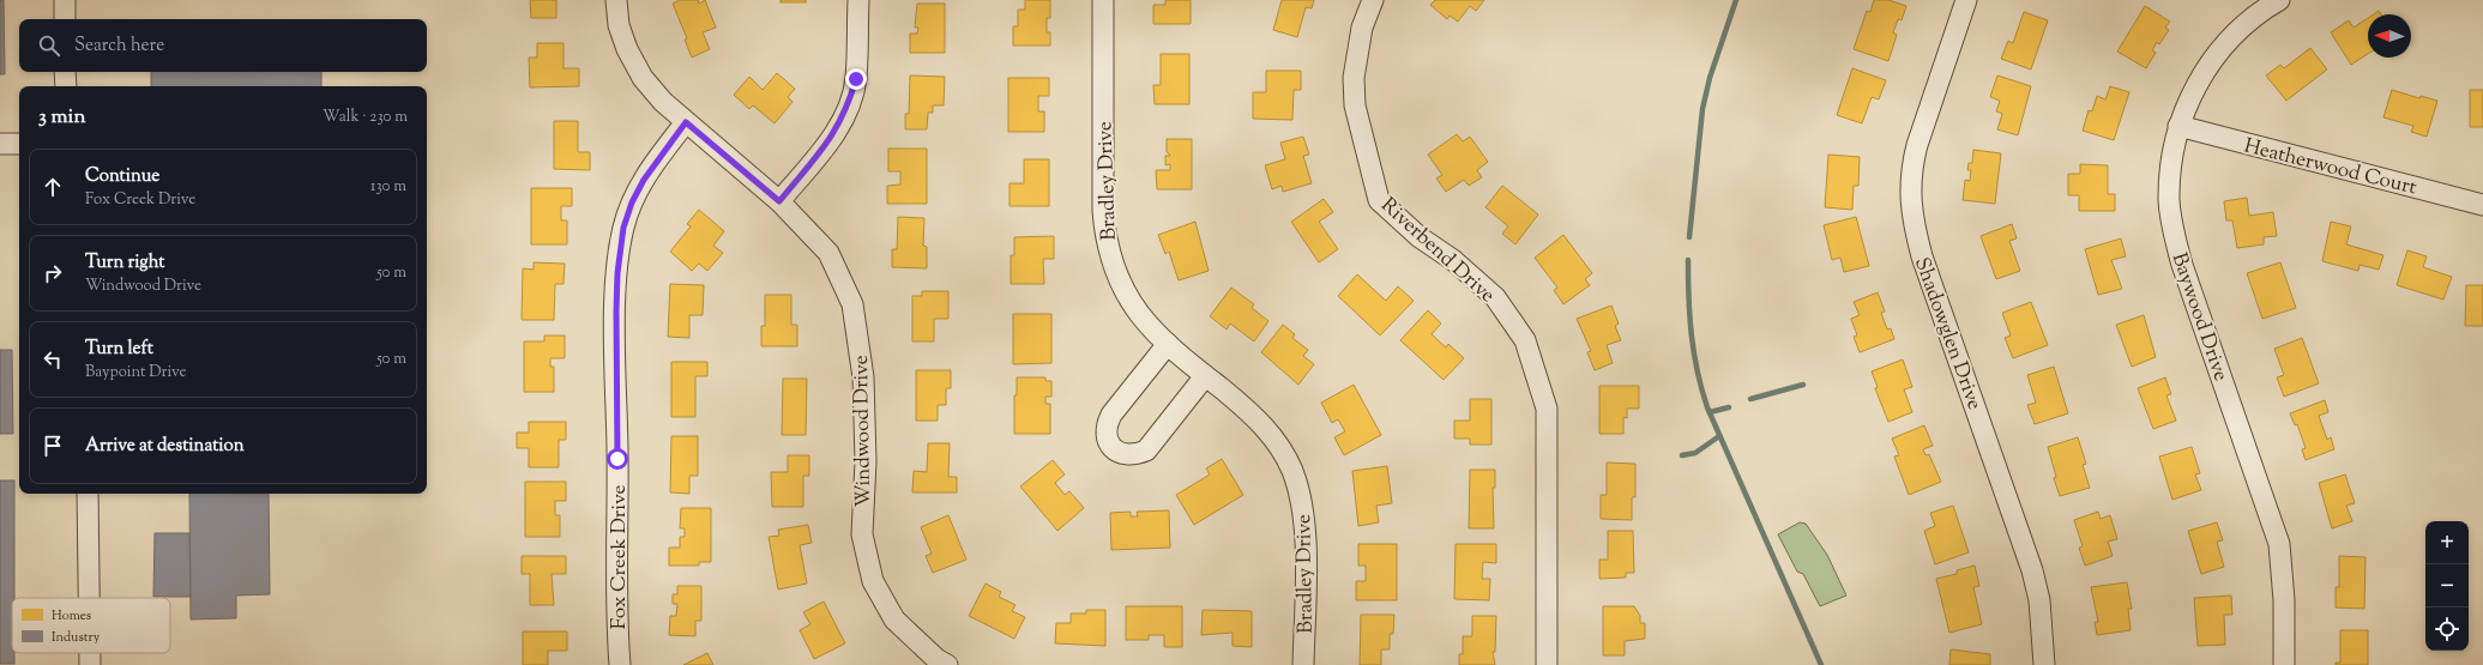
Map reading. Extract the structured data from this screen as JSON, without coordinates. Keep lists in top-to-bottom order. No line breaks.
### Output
{"streets":{"street":["Heatherwood Court","Bradley Drive","Riverbend Drive","Baywood Drive","Shadowglen Drive","Windwood Drive","Fox Creek Drive"]},"crossings":[["Heatherwood Court","Baywood Drive"],["Windwood Drive","Fox Creek Drive"]],"legend":["Homes","Industry"],"north":"left","page":{"search":"Search here","heading":["3 min","Walk · 230 m"],"list":[["Continue","Fox Creek Drive","130 m"],["Turn right","Windwood Drive","50 m"],["Turn left","Baypoint Drive","50 m"],"Arrive at destination"],"map_buttons":["+","−"]}}
